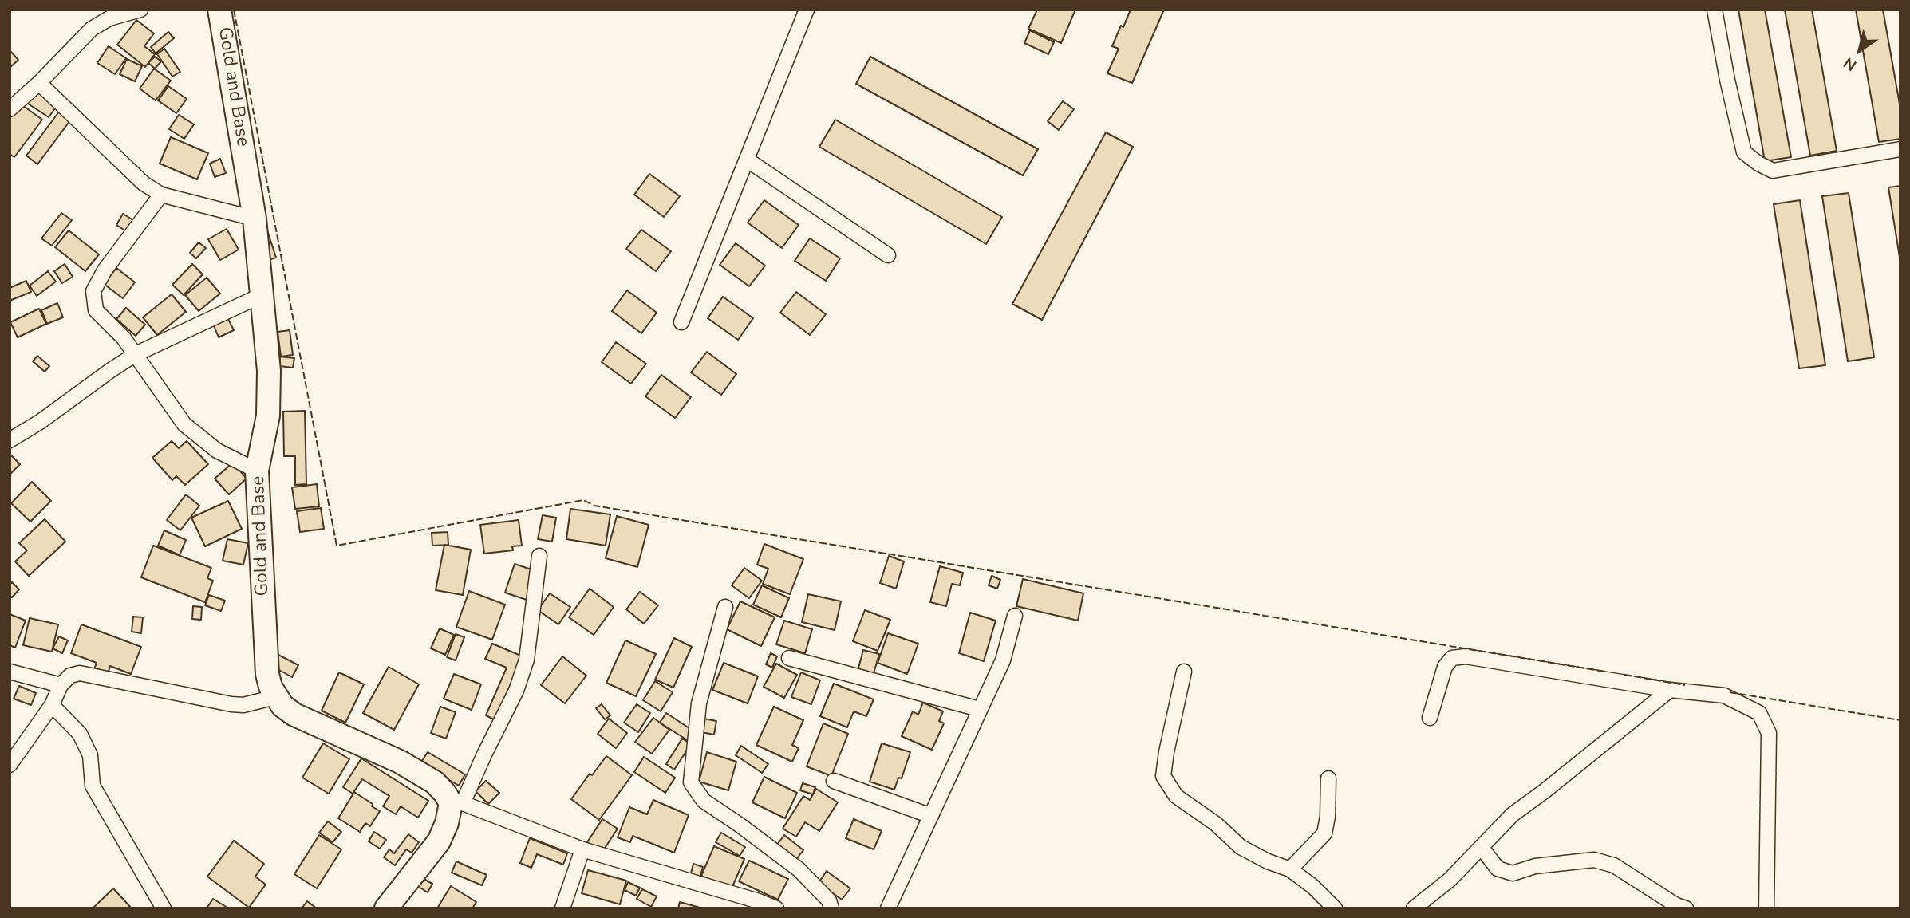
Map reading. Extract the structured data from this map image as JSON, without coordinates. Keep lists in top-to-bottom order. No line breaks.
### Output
{"streets":{"main road":["Gold and Base"]},"north":"bottom left"}
